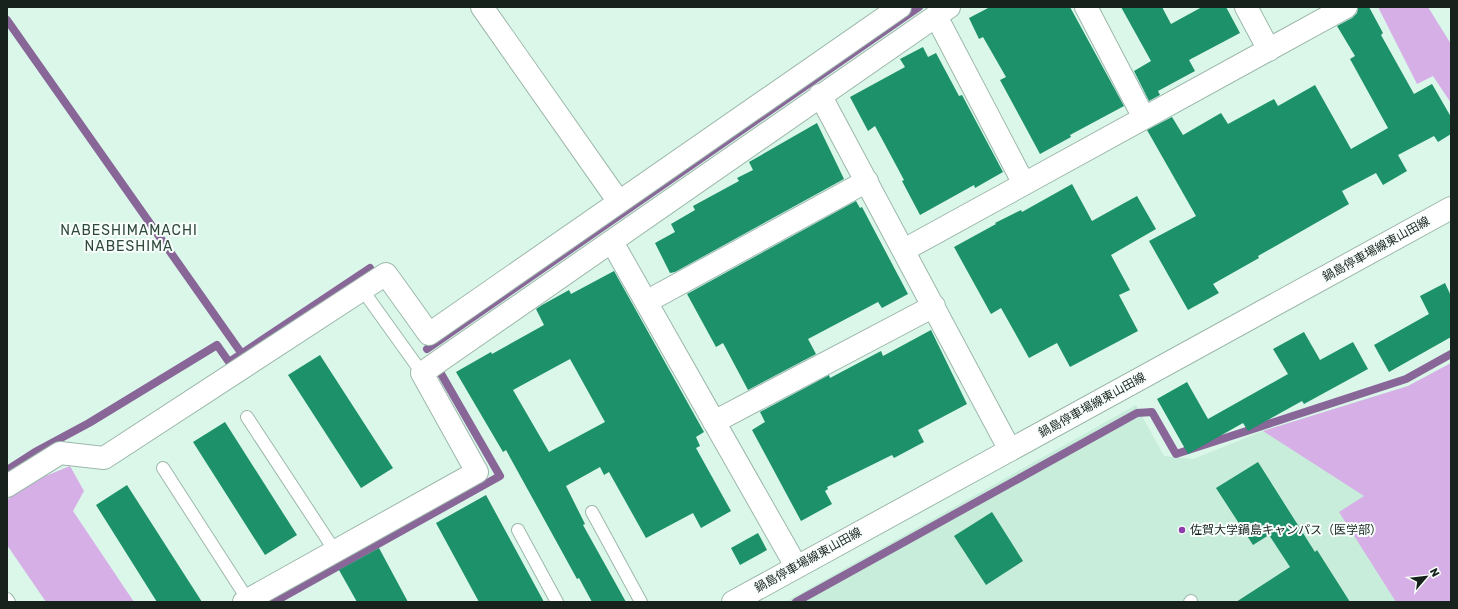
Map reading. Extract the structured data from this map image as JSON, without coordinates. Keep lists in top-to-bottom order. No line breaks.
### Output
{"streets":{"street":["鍋島停車場線東山田線"]},"districts":["NABESHIMAMACHI NABESHIMA"],"places":["佐賀大学鍋島キャンパス（医学部）"],"north":"top right"}
